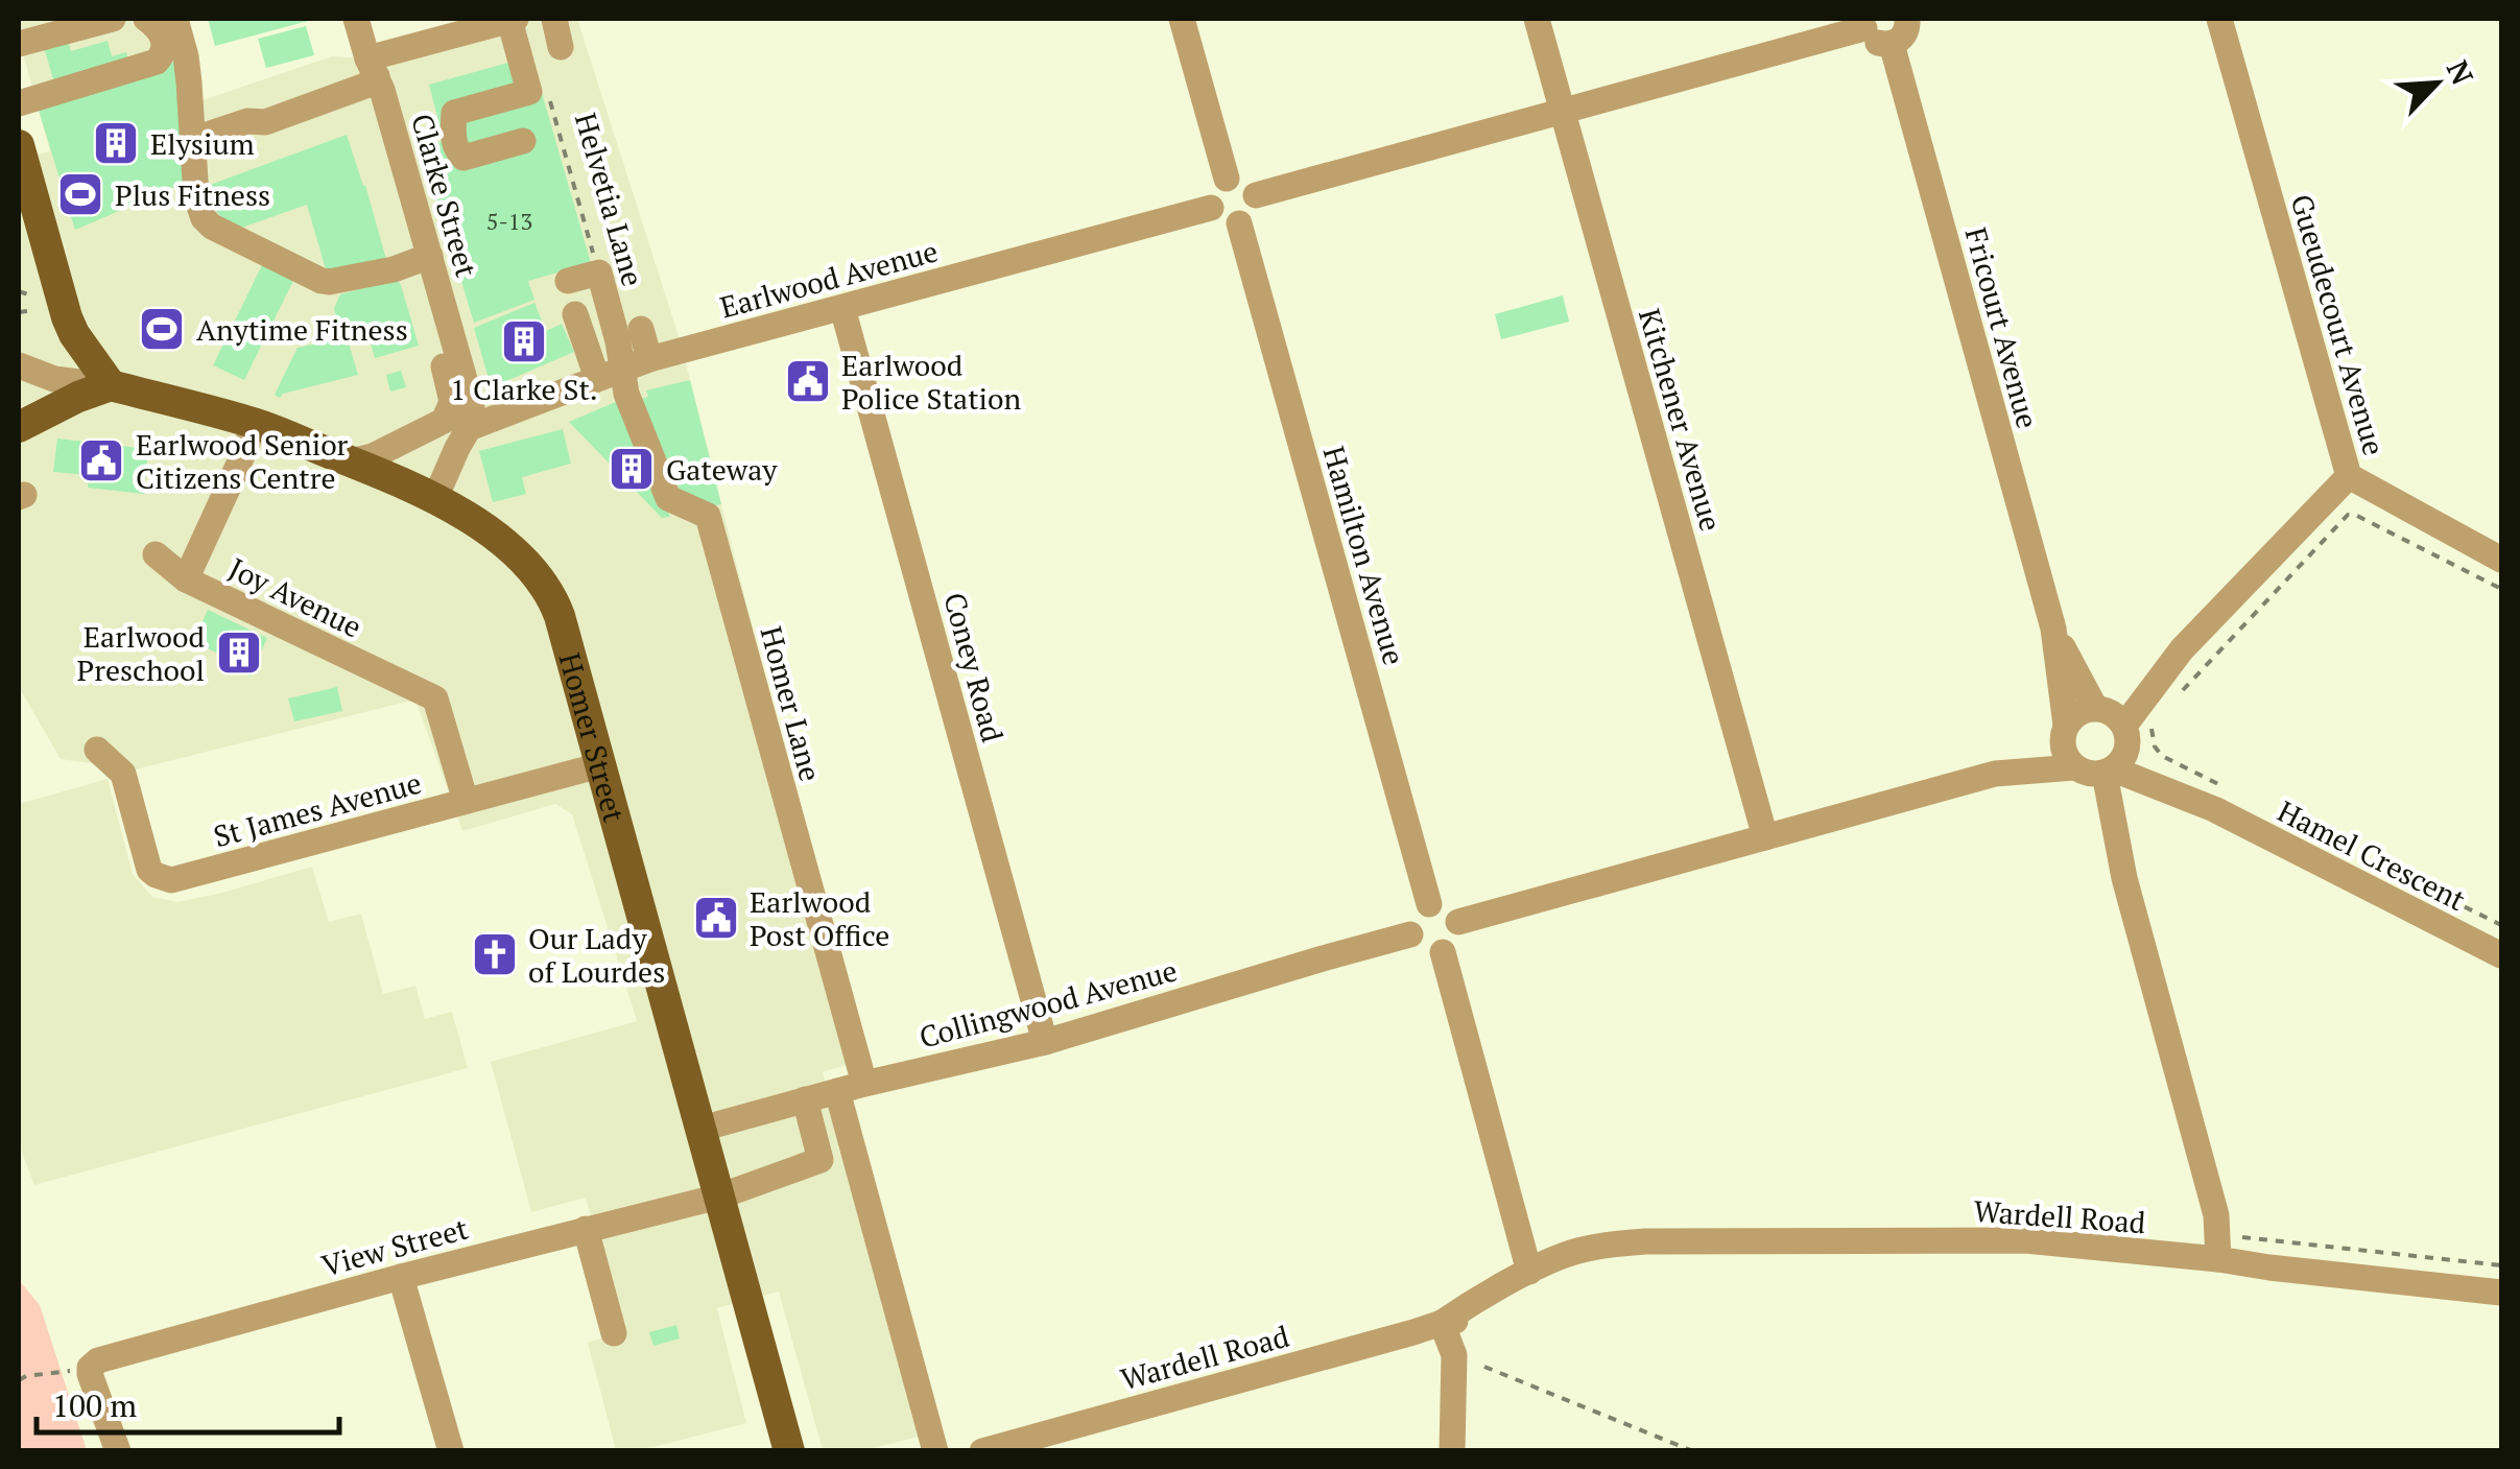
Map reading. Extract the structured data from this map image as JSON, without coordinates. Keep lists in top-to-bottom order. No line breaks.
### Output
{"streets":{"main road":["Homer Street"],"street":["Clarke Street","Helvetia Lane","Earlwood Avenue","Gueudecourt Avenue","Fricourt Avenue","Kitchener Avenue","Hamilton Avenue","Joy Avenue","Coney Road","Homer Lane","St James Avenue","Hamel Crescent","Collingwood Avenue","Wardell Road","View Street"]},"crossings":[["Clarke Street","Earlwood Avenue"],["Clarke Street","Homer Street"],["Helvetia Lane","Earlwood Avenue"],["Helvetia Lane","Homer Lane"],["Earlwood Avenue","Hamilton Avenue"],["Earlwood Avenue","Coney Road"],["Earlwood Avenue","Homer Lane"],["Fricourt Avenue","Hamel Crescent"],["Fricourt Avenue","Wardell Road"],["Hamilton Avenue","Collingwood Avenue"],["Joy Avenue","Homer Street"],["Joy Avenue","St James Avenue"],["Coney Road","Collingwood Avenue"],["Homer Lane","Collingwood Avenue"],["Homer Street","St James Avenue"],["Homer Street","Collingwood Avenue"],["Homer Street","View Street"],["Collingwood Avenue","View Street"]],"places":{"building":["Elysium","1 Clarke St.","Gateway","Earlwood Preschool"],"sports":["Plus Fitness","Anytime Fitness"],"public building":["Earlwood Police Station","Earlwood Senior Citizens Centre","Earlwood Post Office"],"church":["Our Lady of Lourdes"]},"house_numbers":["5-13"],"scale_bar":"100 m","north":"top right"}
